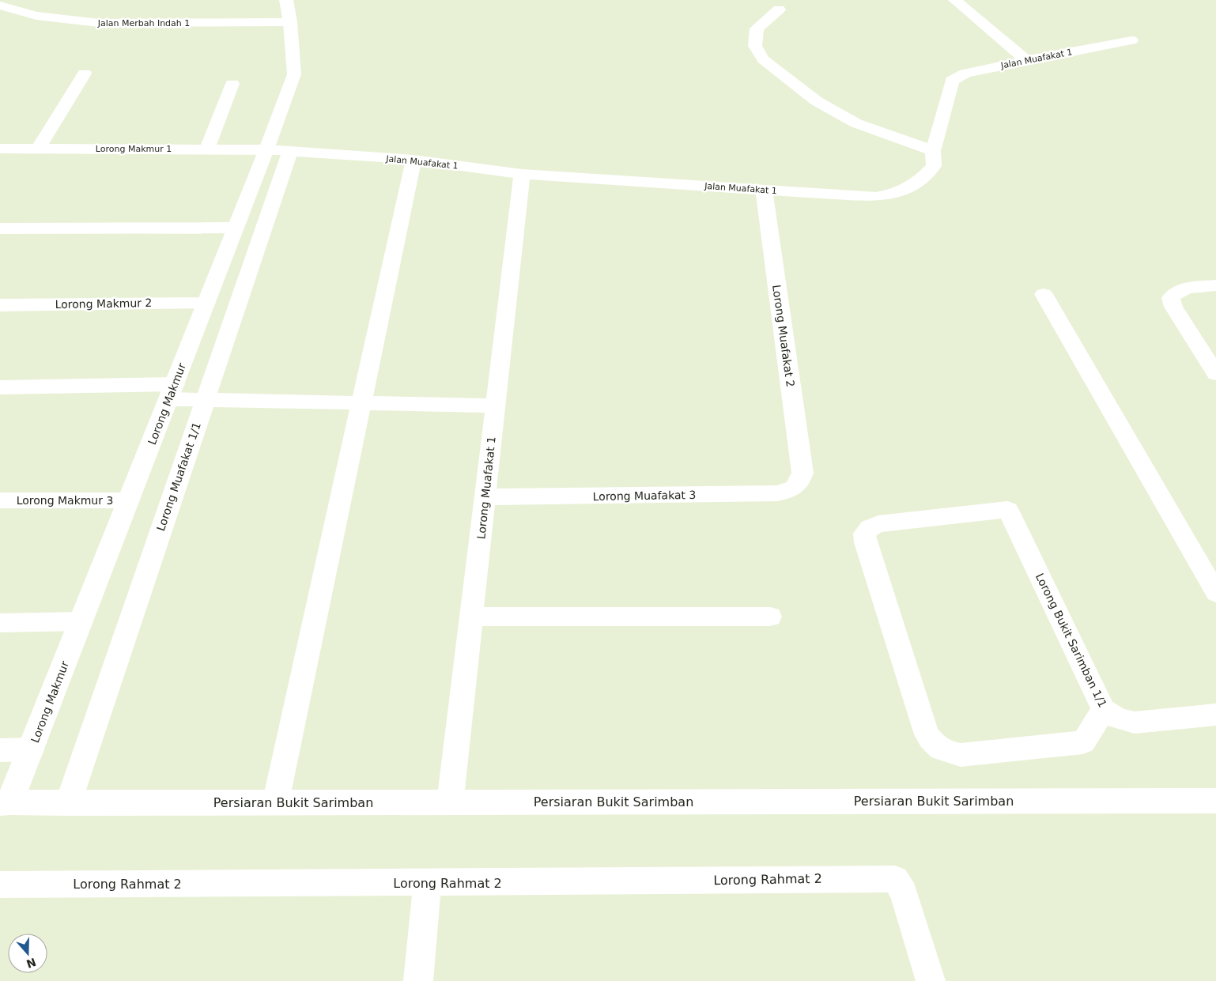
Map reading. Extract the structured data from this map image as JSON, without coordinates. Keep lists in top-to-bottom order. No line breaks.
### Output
{"streets":{"street":["Jalan Merbah Indah 1","Jalan Muafakat 1","Lorong Makmur 1","Lorong Makmur 2","Lorong Muafakat 2","Lorong Makmur","Lorong Muafakat 1/1","Lorong Muafakat 1","Lorong Muafakat 3","Lorong Makmur 3","Lorong Bukit Sarimban 1/1","Persiaran Bukit Sarimban","Lorong Rahmat 2"]},"crossings":[["Jalan Merbah Indah 1","Lorong Makmur"],["Jalan Muafakat 1","Lorong Makmur 1"],["Jalan Muafakat 1","Lorong Muafakat 2"],["Jalan Muafakat 1","Lorong Makmur"],["Jalan Muafakat 1","Lorong Muafakat 1/1"],["Jalan Muafakat 1","Lorong Muafakat 1"],["Lorong Makmur 1","Lorong Makmur"],["Lorong Makmur 2","Lorong Makmur"],["Lorong Muafakat 2","Lorong Muafakat 3"],["Lorong Makmur","Lorong Makmur 3"],["Lorong Makmur","Persiaran Bukit Sarimban"],["Lorong Muafakat 1/1","Persiaran Bukit Sarimban"],["Lorong Muafakat 1","Lorong Muafakat 3"],["Lorong Muafakat 1","Persiaran Bukit Sarimban"]],"north":"bottom"}
